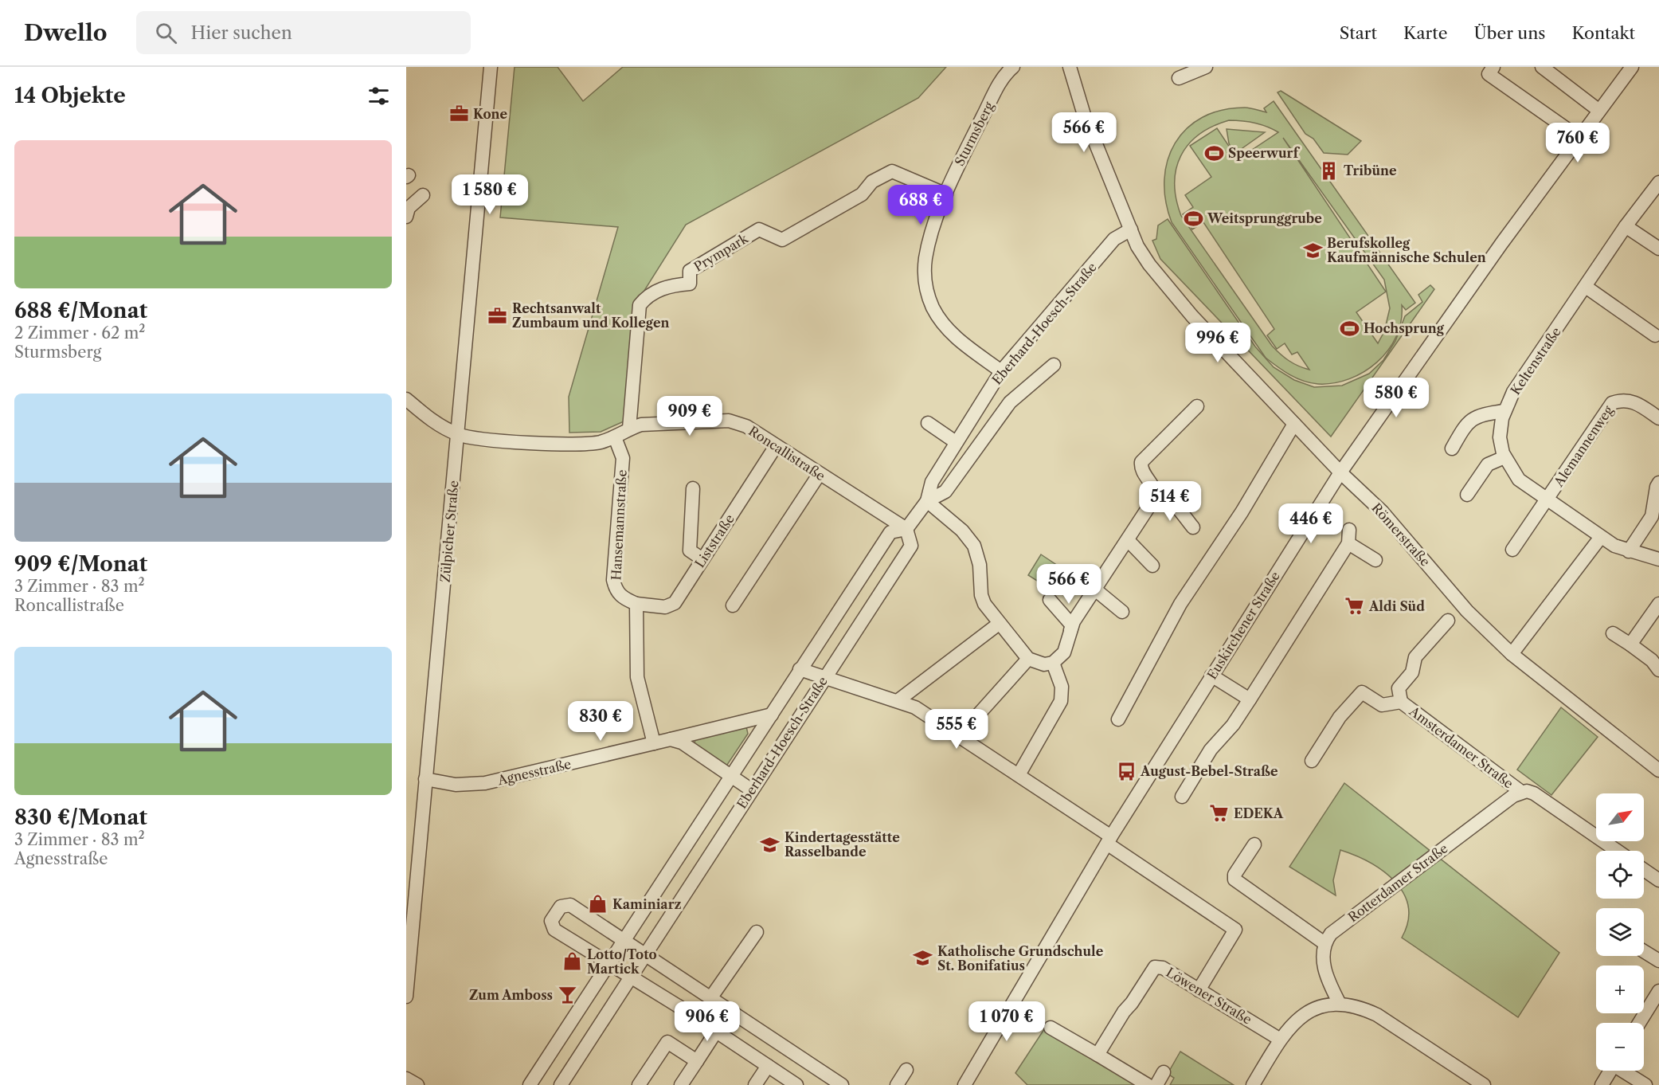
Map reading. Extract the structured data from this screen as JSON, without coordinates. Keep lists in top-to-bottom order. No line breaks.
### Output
{"streets":{"street":["Sturmsberg","Prympark","Eberhard-Hoesch-Straße","Keltenstraße","Alemannenweg","Roncallistraße","Hansemannstraße","Zülpicher Straße","Römerstraße","Liststraße","Euskirchener Straße","Amsterdamer Straße","Agnesstraße","Rotterdamer Straße","Löwener Straße"]},"crossings":[["Sturmsberg","Prympark"],["Sturmsberg","Eberhard-Hoesch-Straße"],["Prympark","Roncallistraße"],["Eberhard-Hoesch-Straße","Roncallistraße"],["Eberhard-Hoesch-Straße","Römerstraße"],["Eberhard-Hoesch-Straße","Agnesstraße"],["Keltenstraße","Alemannenweg"],["Roncallistraße","Hansemannstraße"],["Roncallistraße","Zülpicher Straße"],["Roncallistraße","Liststraße"],["Hansemannstraße","Liststraße"],["Zülpicher Straße","Agnesstraße"],["Römerstraße","Euskirchener Straße"],["Amsterdamer Straße","Rotterdamer Straße"]],"places":{"office":["Kone","Rechtsanwalt Zumbaum und Kollegen"],"sports":["Speerwurf","Weitsprunggrube","Hochsprung"],"building":["Tribüne"],"school or university":["Berufskolleg Kaufmännische Schulen","Kindertagesstätte Rasselbande","Katholische Grundschule St. Bonifatius"],"supermarket":["Aldi Süd","EDEKA"],"bus stop":["August-Bebel-Straße"],"shop":["Kaminiarz","Lotto/Toto Martick"],"bar":["Zum Amboss"]},"north":"top right","page":{"header":"Dwello","search":"Hier suchen","nav":["Start","Karte","Über uns","Kontakt"],"heading":"14 Objekte","price":["566 €","760 €","1 580 €","688 €","996 €","580 €","909 €","514 €","446 €","566 €","830 €","555 €","906 €","1 070 €"],"list":[{"name":"688 €/Monat","note":"2 Zimmer · 62 m² · Sturmsberg"},{"name":"909 €/Monat","note":"3 Zimmer · 83 m² · Roncallistraße"},{"name":"830 €/Monat","note":"3 Zimmer · 83 m² · Agnesstraße"}],"map_buttons":["+","−"]}}
